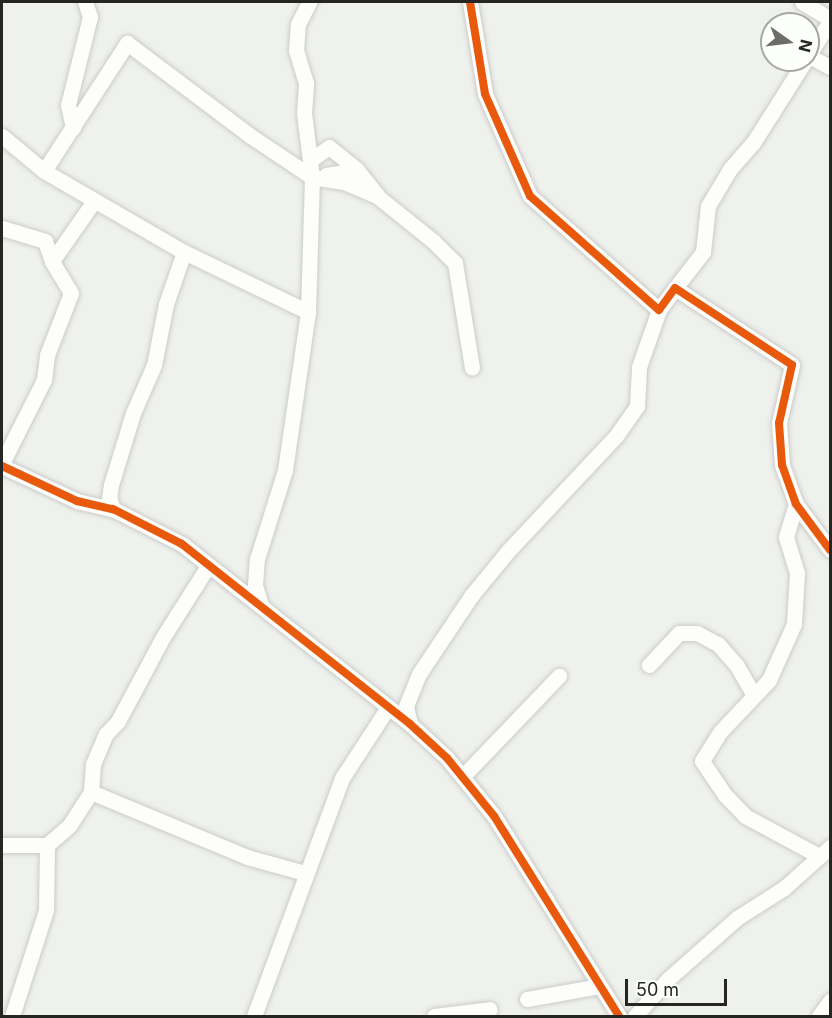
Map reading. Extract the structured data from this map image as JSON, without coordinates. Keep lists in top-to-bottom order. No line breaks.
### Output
{"scale_bar":"50 m","north":"right"}
